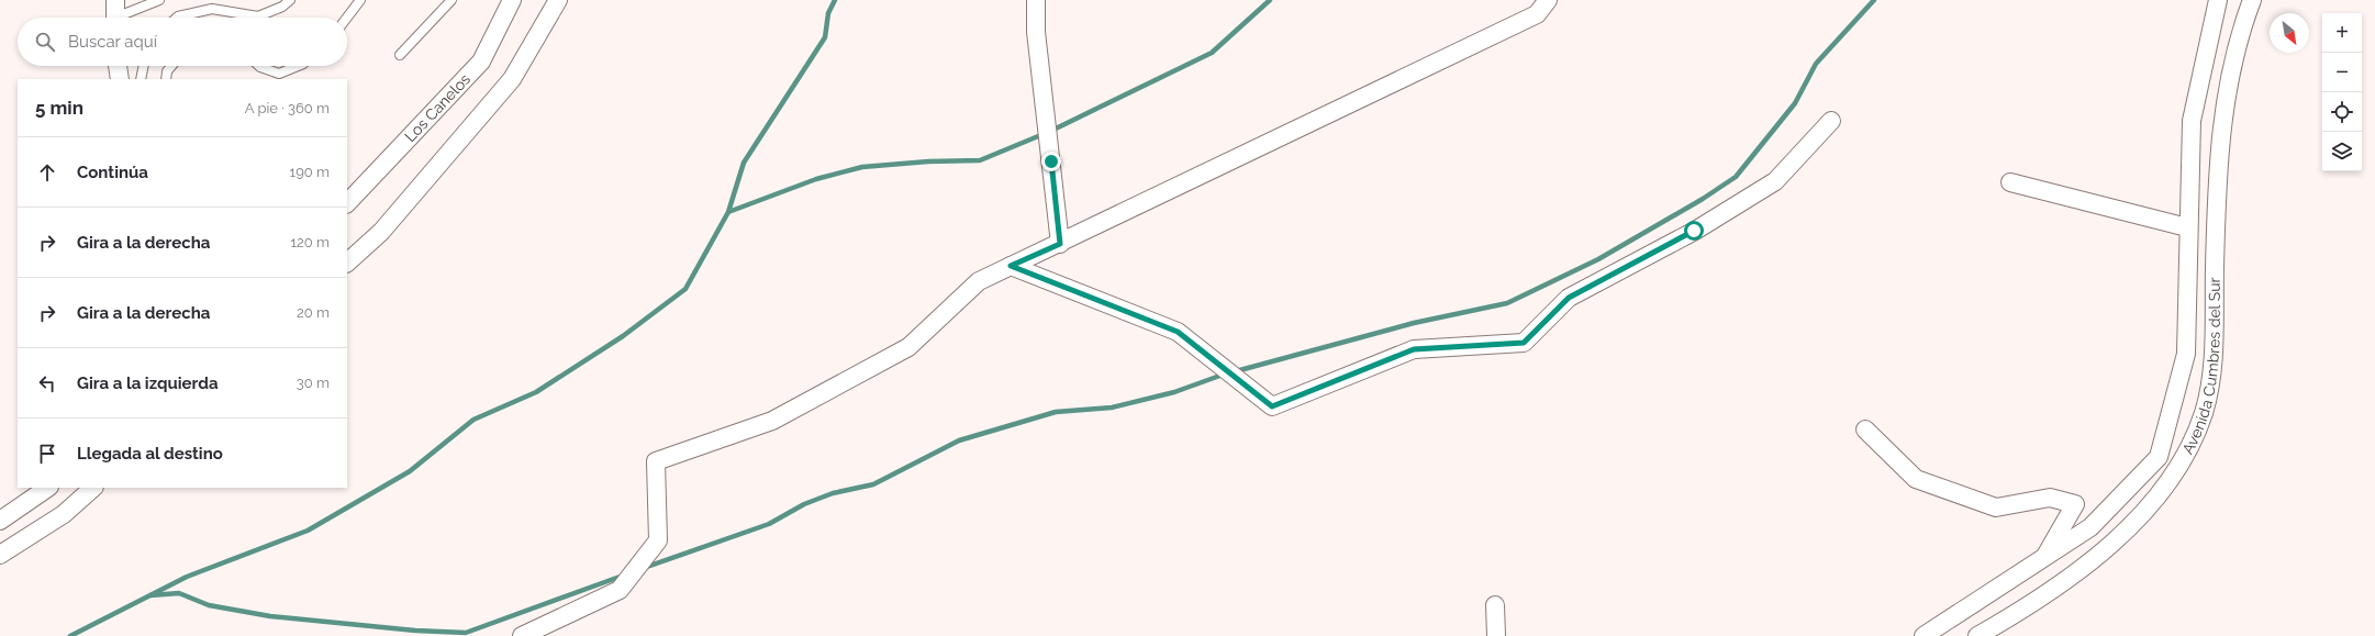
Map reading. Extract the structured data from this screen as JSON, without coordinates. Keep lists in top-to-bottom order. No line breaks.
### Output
{"streets":{"street":["Los Canelos","Avenida Cumbres del Sur"]},"north":"bottom right","page":{"map_buttons":["+","−"],"search":"Buscar aquí","heading":["5 min","A pie · 360 m"],"list":[["Continúa","190 m"],["Gira a la derecha","120 m"],["Gira a la derecha","20 m"],["Gira a la izquierda","30 m"],"Llegada al destino"]}}
